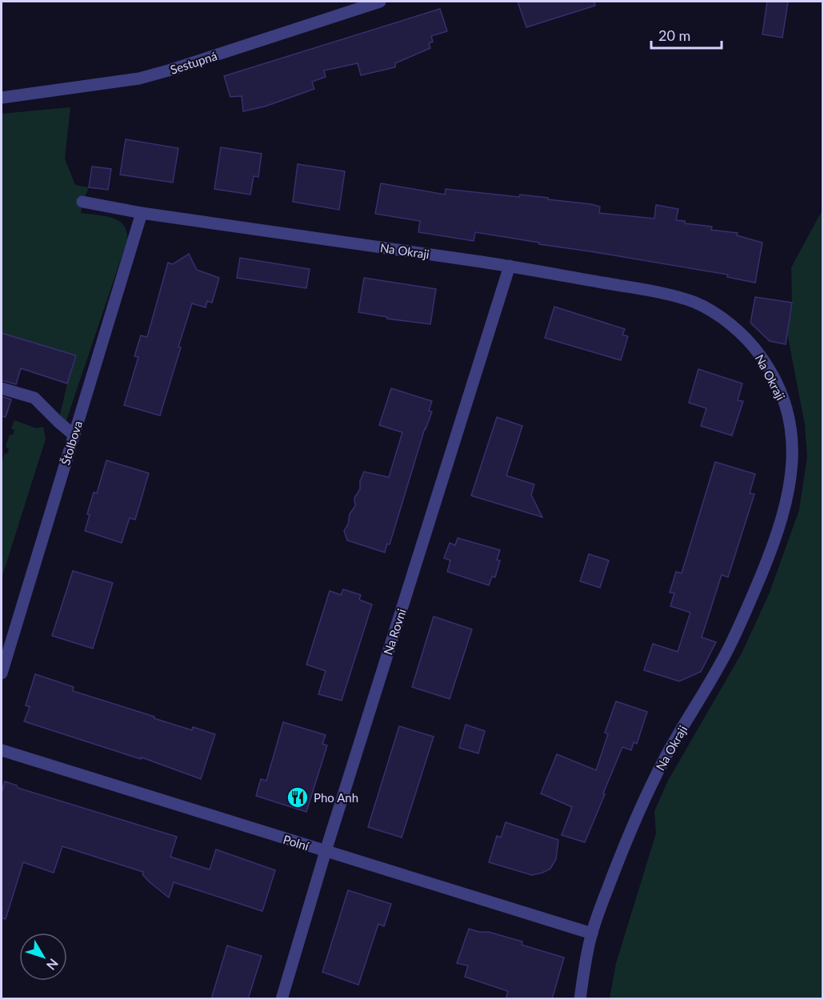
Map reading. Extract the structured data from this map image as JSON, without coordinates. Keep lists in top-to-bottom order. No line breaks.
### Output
{"streets":{"street":["Sestupná","Na Okraji","Štolbova","Na Rovni","Polní"]},"crossings":[["Na Okraji","Štolbova"],["Na Okraji","Na Rovni"],["Na Okraji","Polní"],["Na Rovni","Polní"]],"places":{"restaurant":["Pho Anh"]},"scale_bar":"20 m","north":"bottom right"}
